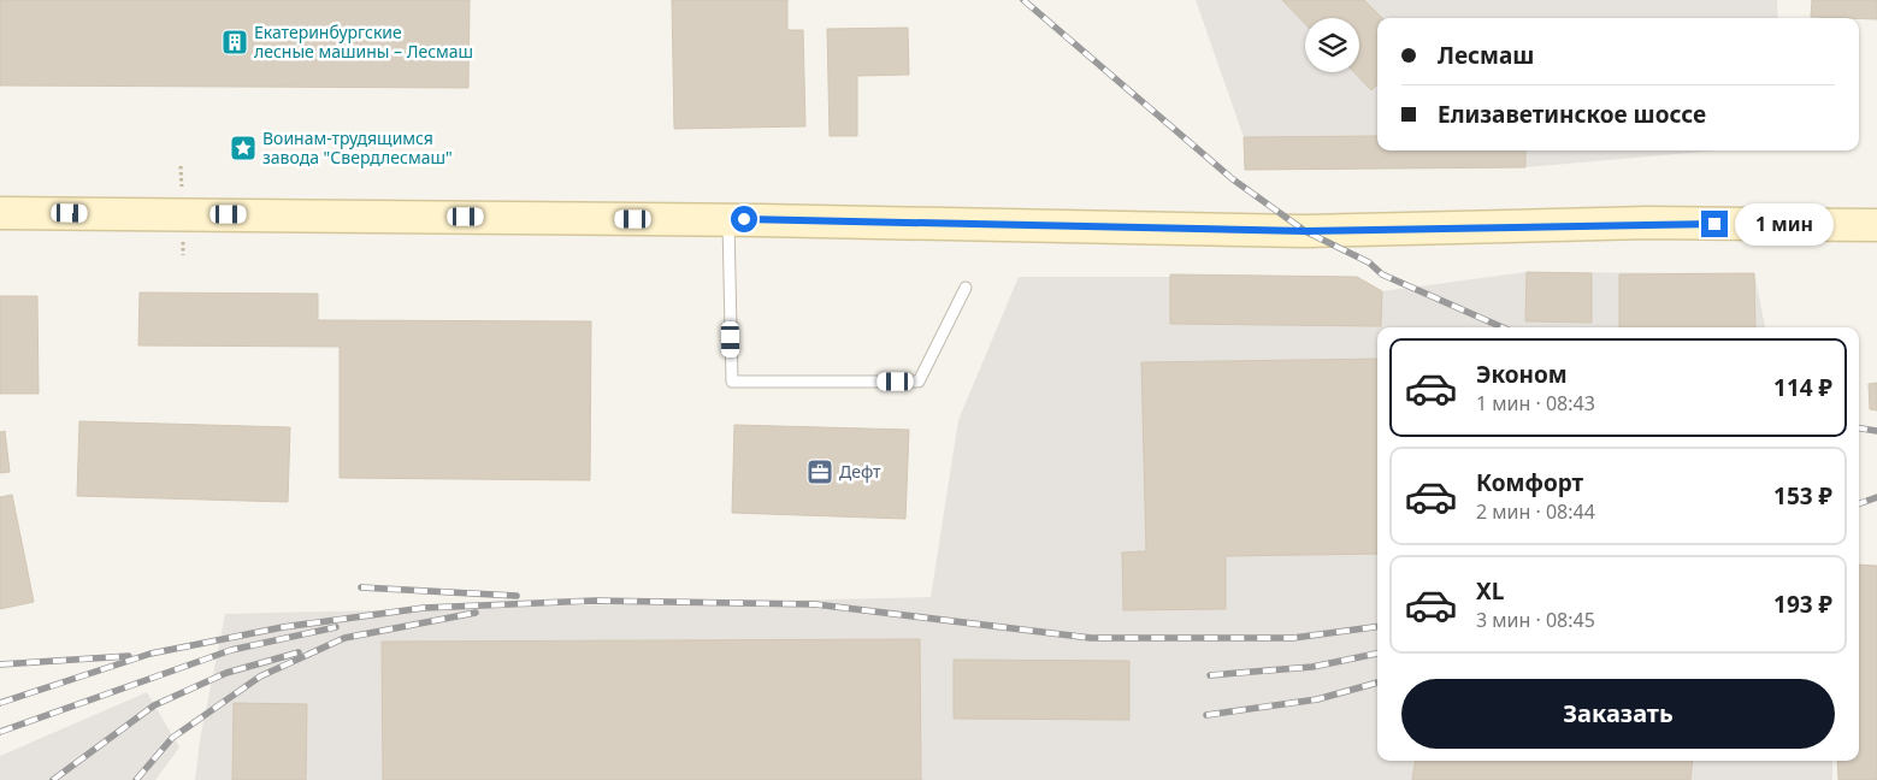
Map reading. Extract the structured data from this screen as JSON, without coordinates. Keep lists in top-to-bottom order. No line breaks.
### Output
{"places":{"building":["Екатеринбургские лесные машины – Лесмаш"],"place":["Воинам-трудящимся завода \"Свердлесмаш\""],"office":["Дефт"]},"page":{"banner":["Лесмаш","Елизаветинское шоссе"],"bubble":"1 мин","list":[{"name":"Эконом","note":"1 мин · 08:43","value":"114 ₽"},{"name":"Комфорт","note":"2 мин · 08:44","value":"153 ₽"},{"name":"XL","note":"3 мин · 08:45","value":"193 ₽"}],"buttons":"Заказать"}}
